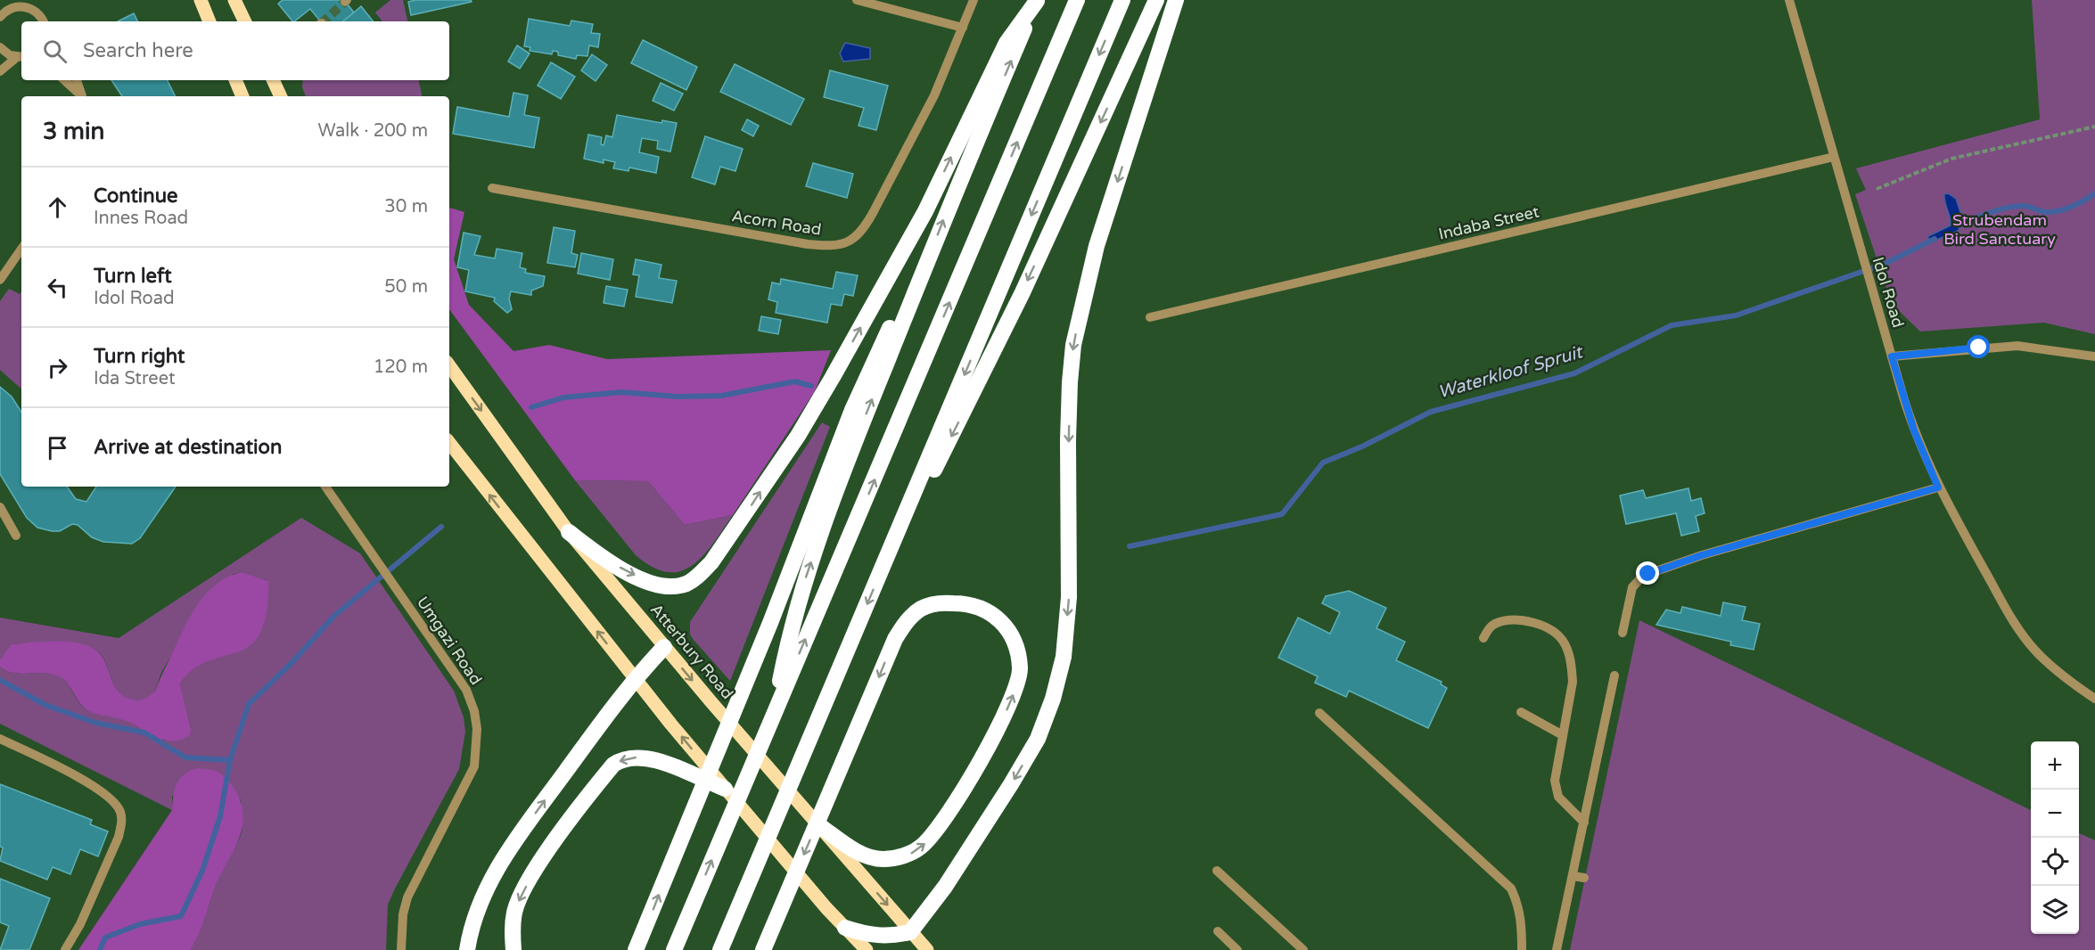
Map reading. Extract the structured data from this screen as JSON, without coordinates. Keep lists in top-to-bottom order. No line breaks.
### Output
{"streets":{"main road":["Atterbury Road"],"street":["Acorn Road","Indaba Street","Idol Road","Umgazi Road"]},"crossings":[["Indaba Street","Idol Road"]],"water":["Waterkloof Spruit"],"parks":["Strubendam Bird Sanctuary"],"page":{"search":"Search here","heading":["3 min","Walk · 200 m"],"list":[["Continue","Innes Road","30 m"],["Turn left","Idol Road","50 m"],["Turn right","Ida Street","120 m"],"Arrive at destination"],"map_buttons":["+","−"]}}
